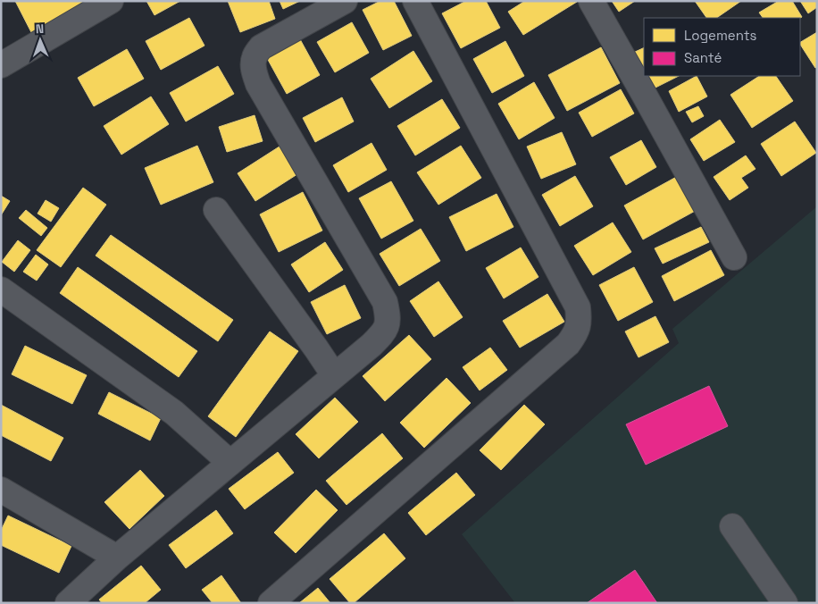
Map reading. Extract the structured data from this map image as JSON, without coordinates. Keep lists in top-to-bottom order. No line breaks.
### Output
{"legend":["Logements","Santé"],"north":"top"}
